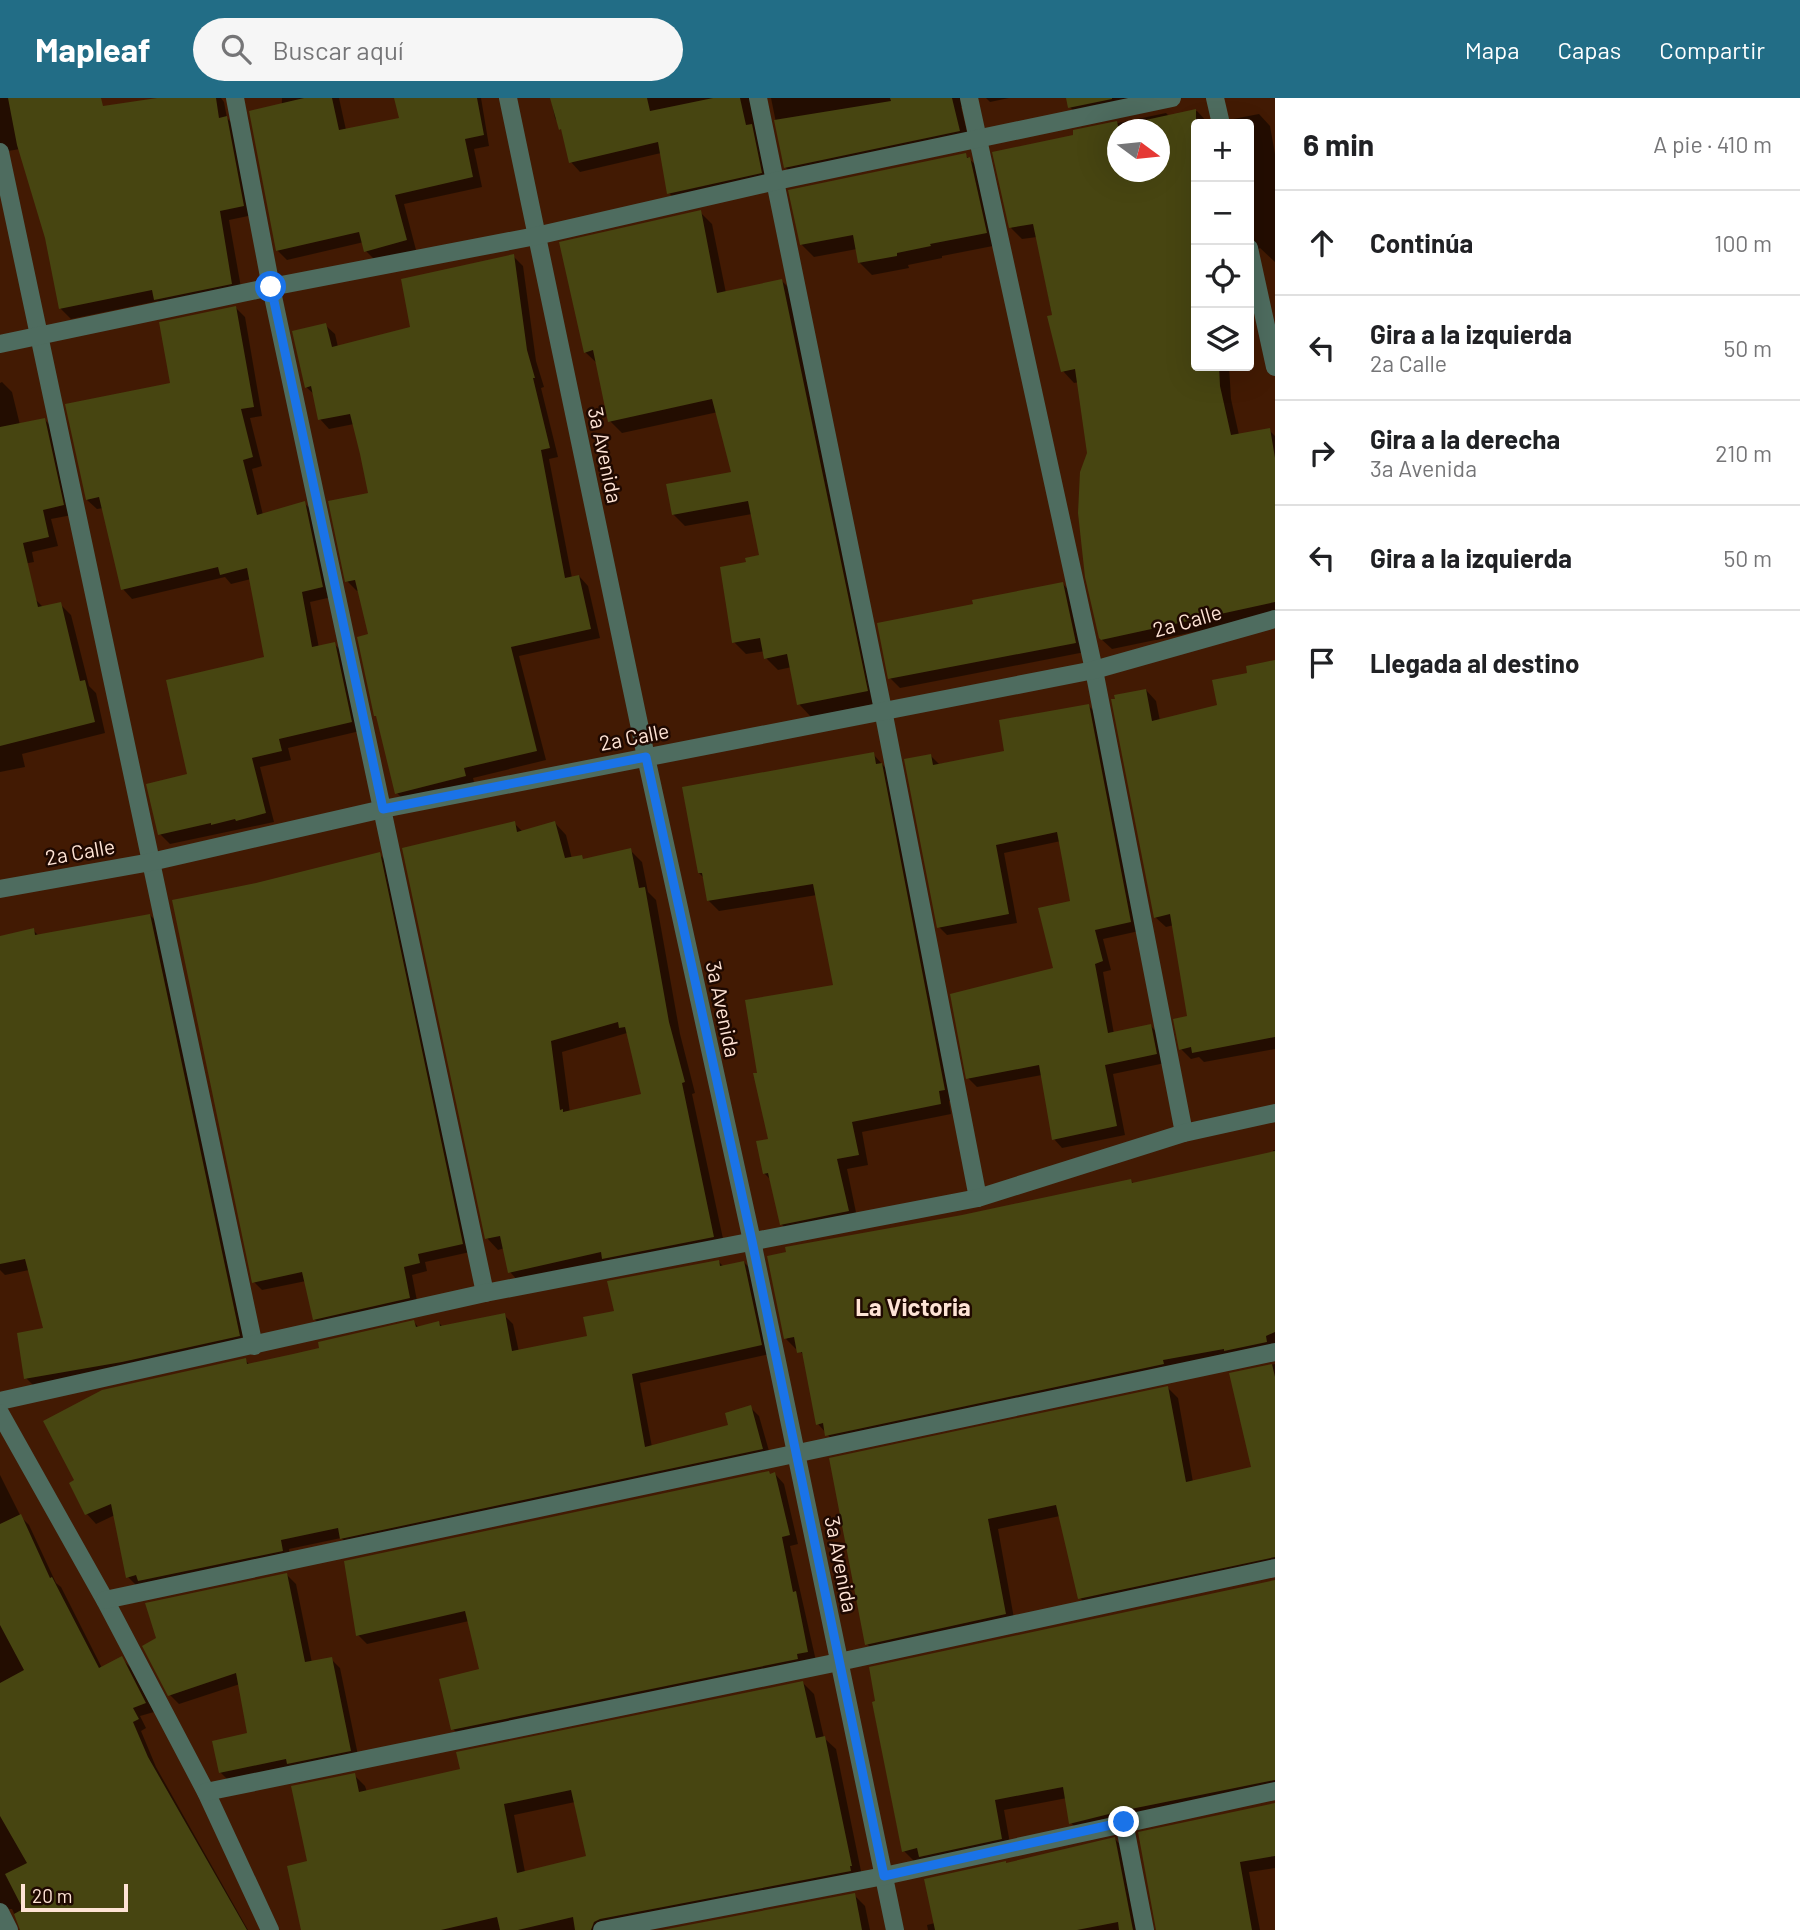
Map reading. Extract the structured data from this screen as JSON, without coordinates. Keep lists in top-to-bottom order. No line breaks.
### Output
{"streets":{"street":["3a Avenida","2a Calle"]},"crossings":[["3a Avenida","2a Calle"]],"districts":["La Victoria"],"scale_bar":"20 m","north":"right","page":{"header":"Mapleaf","search":"Buscar aquí","nav":["Mapa","Capas","Compartir"],"heading":["6 min","A pie · 410 m"],"map_buttons":["+","−"],"list":[["Continúa","100 m"],["Gira a la izquierda","2a Calle","50 m"],["Gira a la derecha","3a Avenida","210 m"],["Gira a la izquierda","50 m"],"Llegada al destino"],"scale":"20 m"}}
